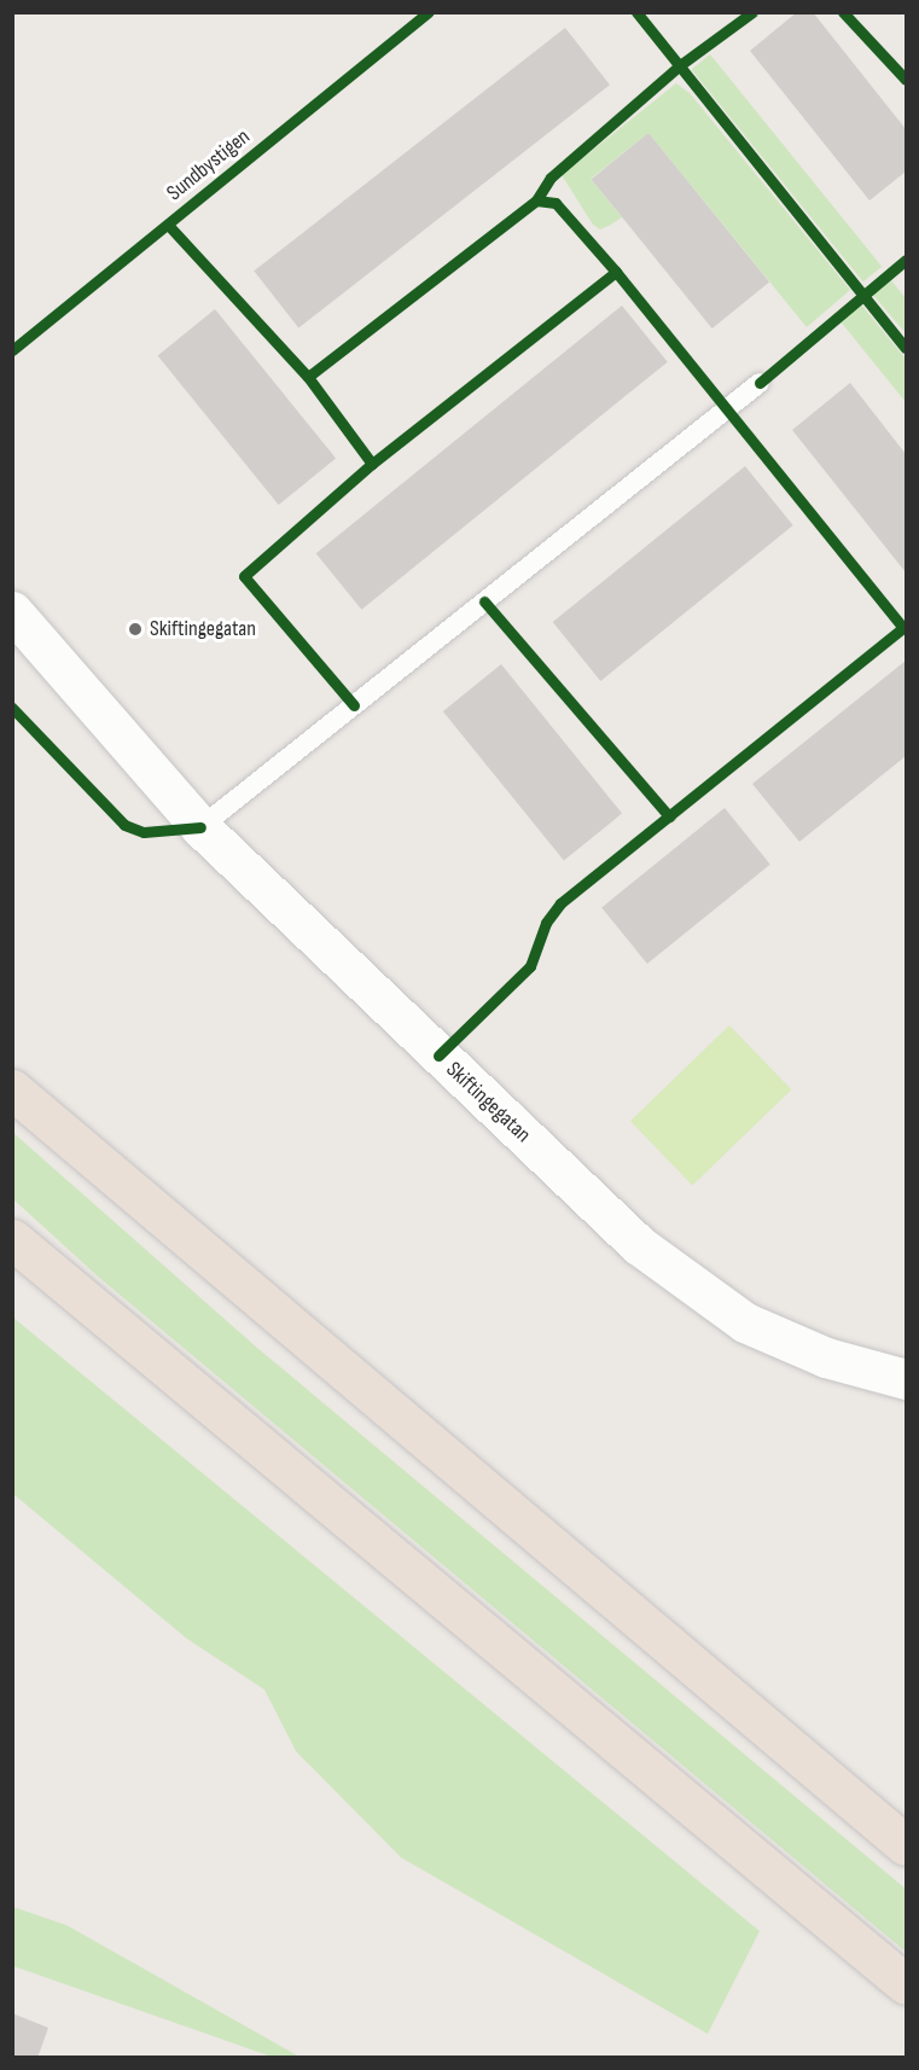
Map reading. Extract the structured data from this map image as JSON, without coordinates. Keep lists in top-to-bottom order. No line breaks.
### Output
{"streets":{"street":["Skiftingegatan"],"cycle path":["Sundbystigen"]},"places":["Skiftingegatan"]}
